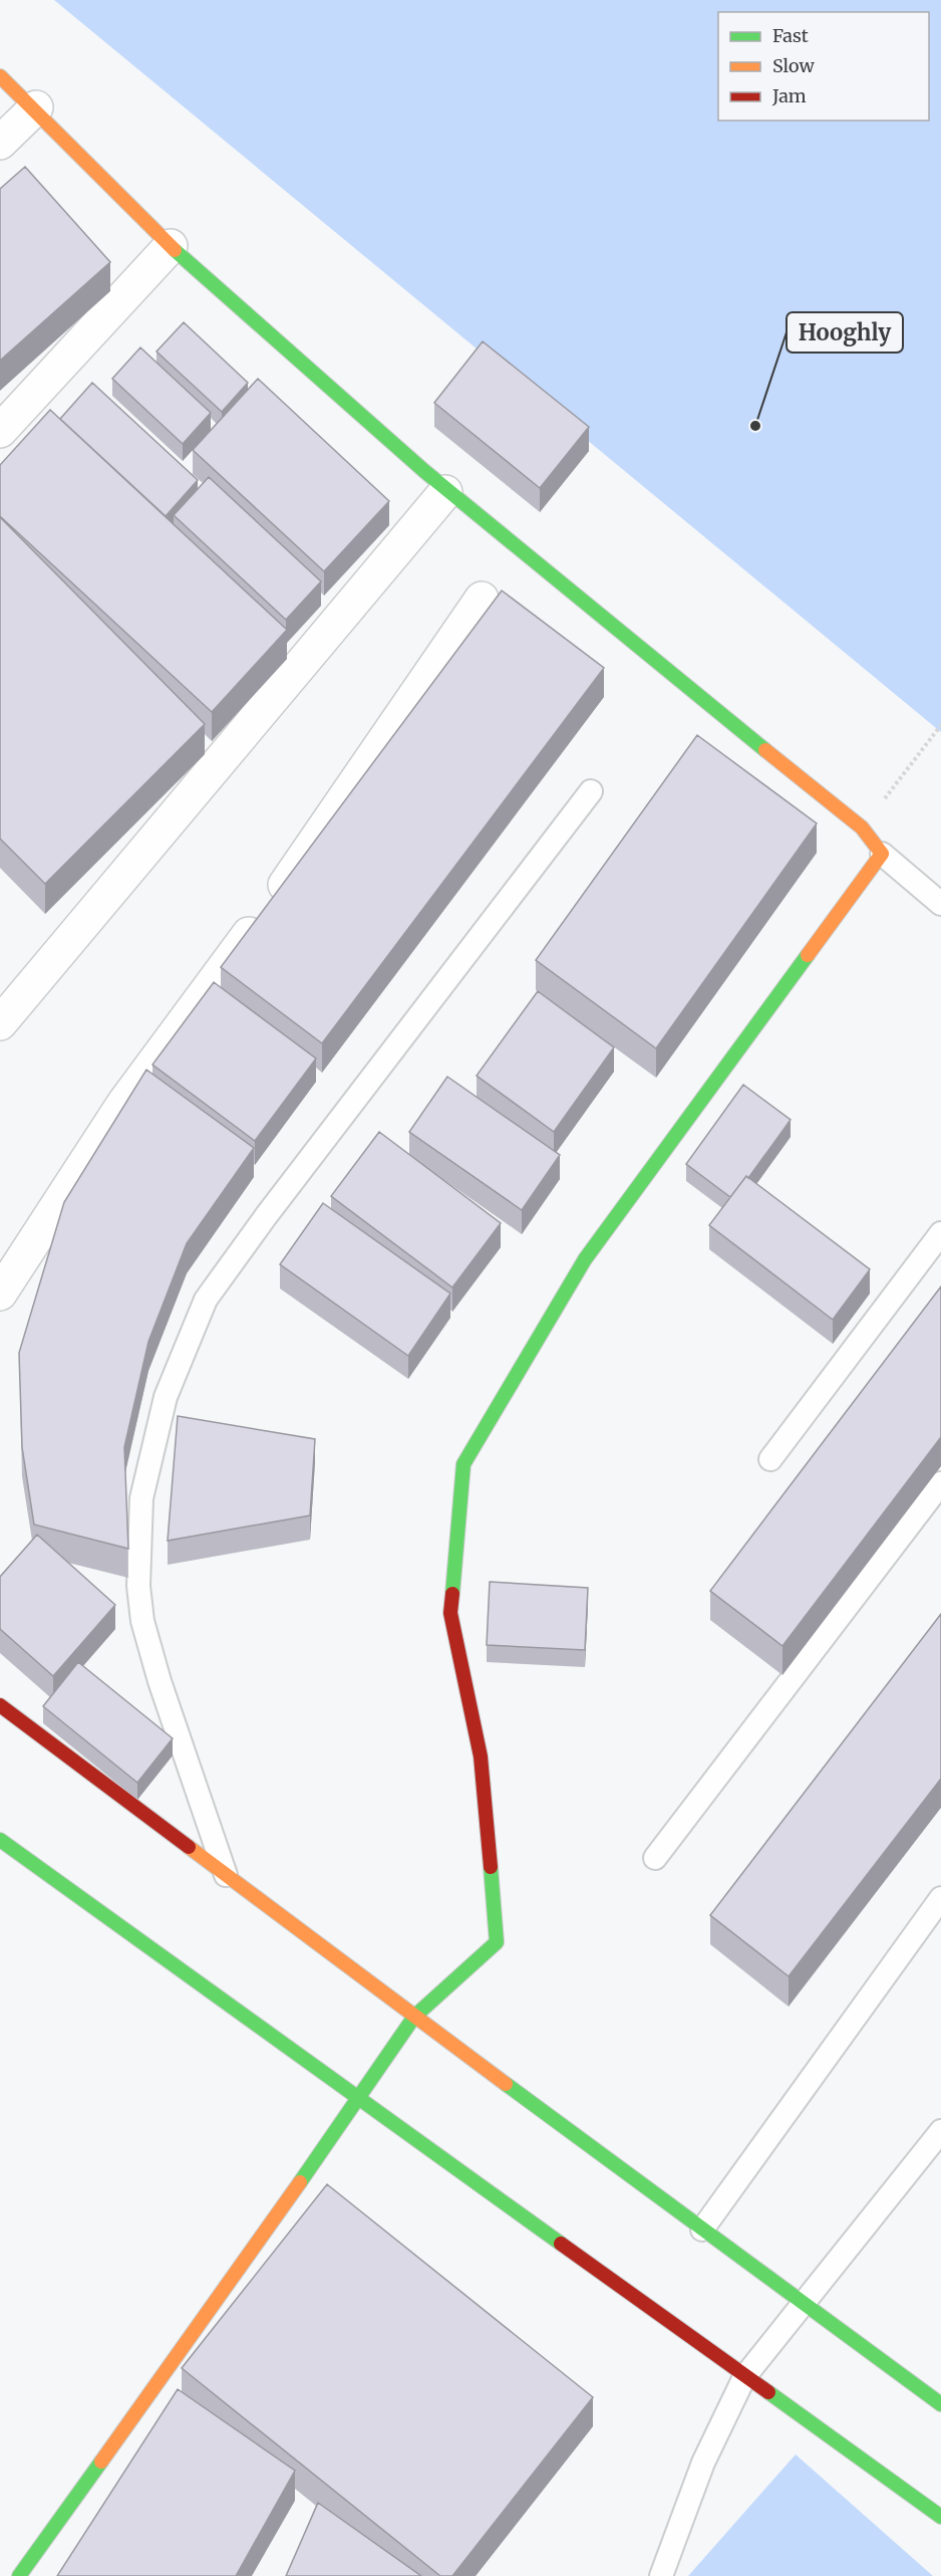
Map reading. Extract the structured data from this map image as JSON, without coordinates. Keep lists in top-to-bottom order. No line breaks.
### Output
{"places":["Hooghly"],"legend":["Fast","Slow","Jam"]}
